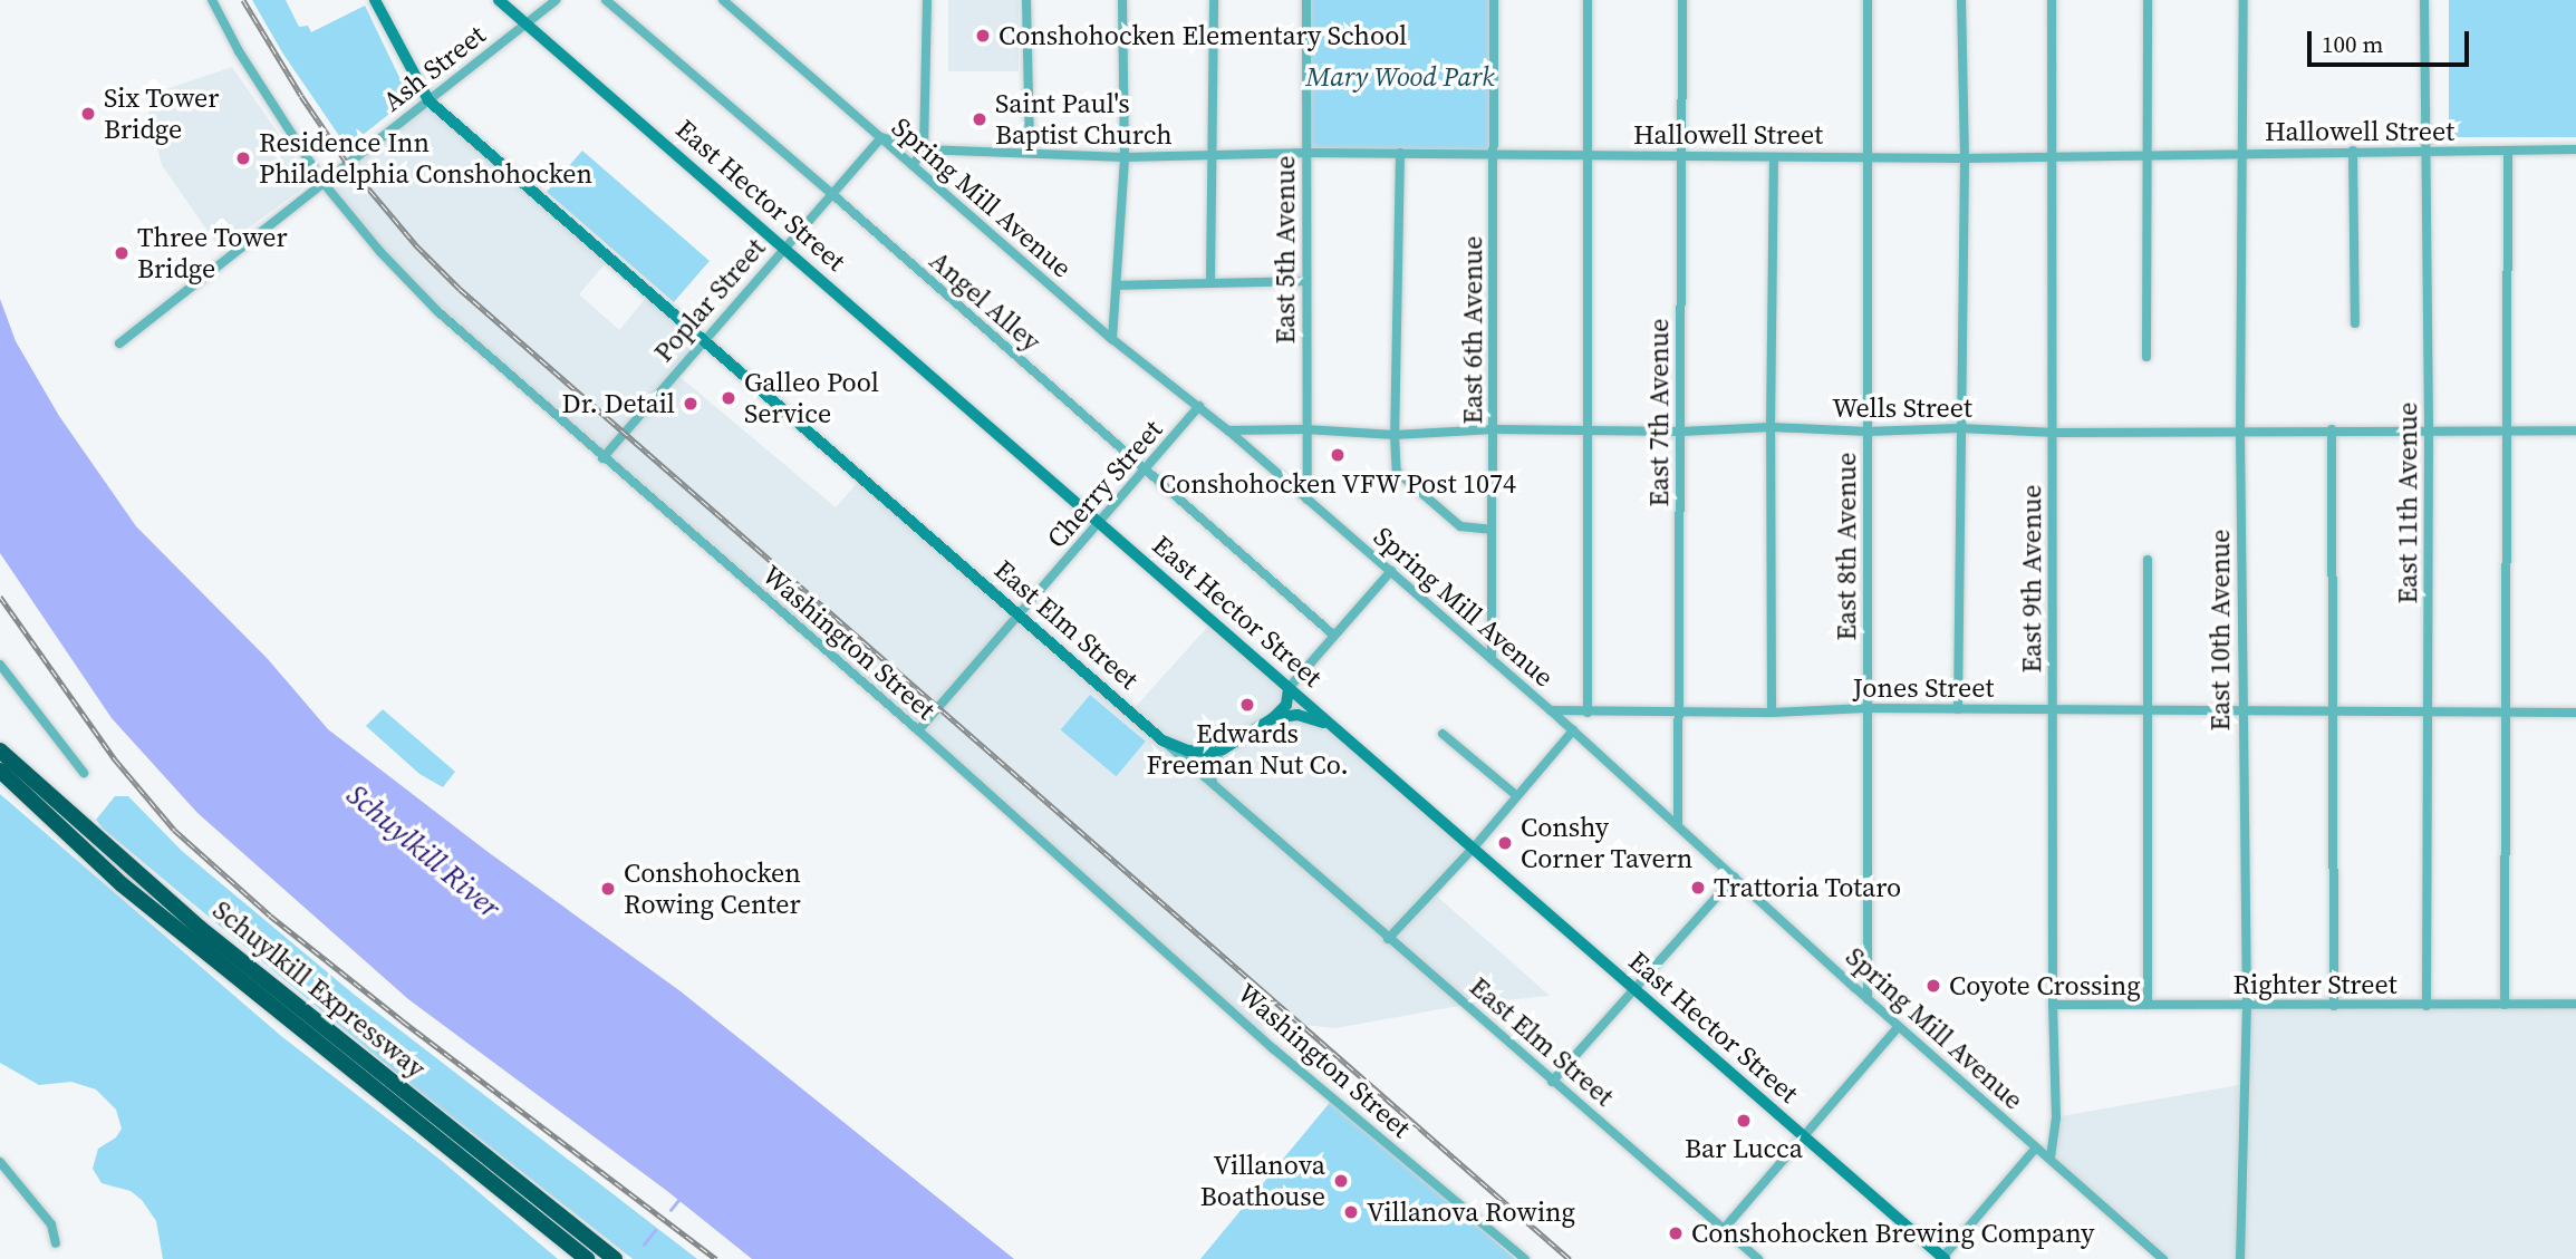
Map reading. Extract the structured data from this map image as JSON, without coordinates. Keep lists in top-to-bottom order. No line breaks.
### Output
{"streets":{"highway":["Schuylkill Expressway"],"main road":["East Hector Street","East Elm Street"],"street":["Ash Street","Hallowell Street","Spring Mill Avenue","East 5th Avenue","Poplar Street","Angel Alley","East 6th Avenue","Wells Street","East 7th Avenue","Cherry Street","East 11th Avenue","East 8th Avenue","East 9th Avenue","East 10th Avenue","Washington Street","Jones Street","Righter Street"]},"crossings":[["Ash Street","East Hector Street"],["Ash Street","East Elm Street"],["Ash Street","Washington Street"],["Hallowell Street","Spring Mill Avenue"],["Hallowell Street","East 5th Avenue"],["Hallowell Street","Poplar Street"],["Hallowell Street","East 6th Avenue"],["Hallowell Street","East 7th Avenue"],["Hallowell Street","East 11th Avenue"],["Hallowell Street","East 8th Avenue"],["Hallowell Street","East 9th Avenue"],["Hallowell Street","East 10th Avenue"],["East Hector Street","Poplar Street"],["East Hector Street","Cherry Street"],["Spring Mill Avenue","East 5th Avenue"],["Spring Mill Avenue","Poplar Street"],["Spring Mill Avenue","East 6th Avenue"],["Spring Mill Avenue","Wells Street"],["Spring Mill Avenue","East 7th Avenue"],["Spring Mill Avenue","Cherry Street"],["Spring Mill Avenue","East 8th Avenue"],["Spring Mill Avenue","East 9th Avenue"],["Spring Mill Avenue","Jones Street"],["East 5th Avenue","Wells Street"],["Poplar Street","Angel Alley"],["Poplar Street","East Elm Street"],["Poplar Street","Washington Street"],["Angel Alley","Cherry Street"],["East 6th Avenue","Wells Street"],["Wells Street","East 7th Avenue"],["Wells Street","East 11th Avenue"],["Wells Street","East 8th Avenue"],["Wells Street","East 9th Avenue"],["Wells Street","East 10th Avenue"],["East 7th Avenue","Jones Street"],["Cherry Street","East Elm Street"],["Cherry Street","Washington Street"],["East 11th Avenue","Jones Street"],["East 11th Avenue","Righter Street"],["East 8th Avenue","Jones Street"],["East 9th Avenue","Jones Street"],["East 9th Avenue","Righter Street"],["East 10th Avenue","Jones Street"],["East 10th Avenue","Righter Street"]],"water":["Schuylkill River"],"parks":["Mary Wood Park"],"places":["Conshohocken Elementary School","Six Tower Bridge","Saint Paul's Baptist Church","Residence Inn Philadelphia Conshohocken","Three Tower Bridge","Galleo Pool Service","Dr. Detail","Conshohocken VFW Post 1074","Edwards Freeman Nut Co.","Conshy Corner Tavern","Trattoria Totaro","Conshohocken Rowing Center","Coyote Crossing","Bar Lucca","Villanova Boathouse","Villanova Rowing","Conshohocken Brewing Company"],"scale_bar":"100 m"}
